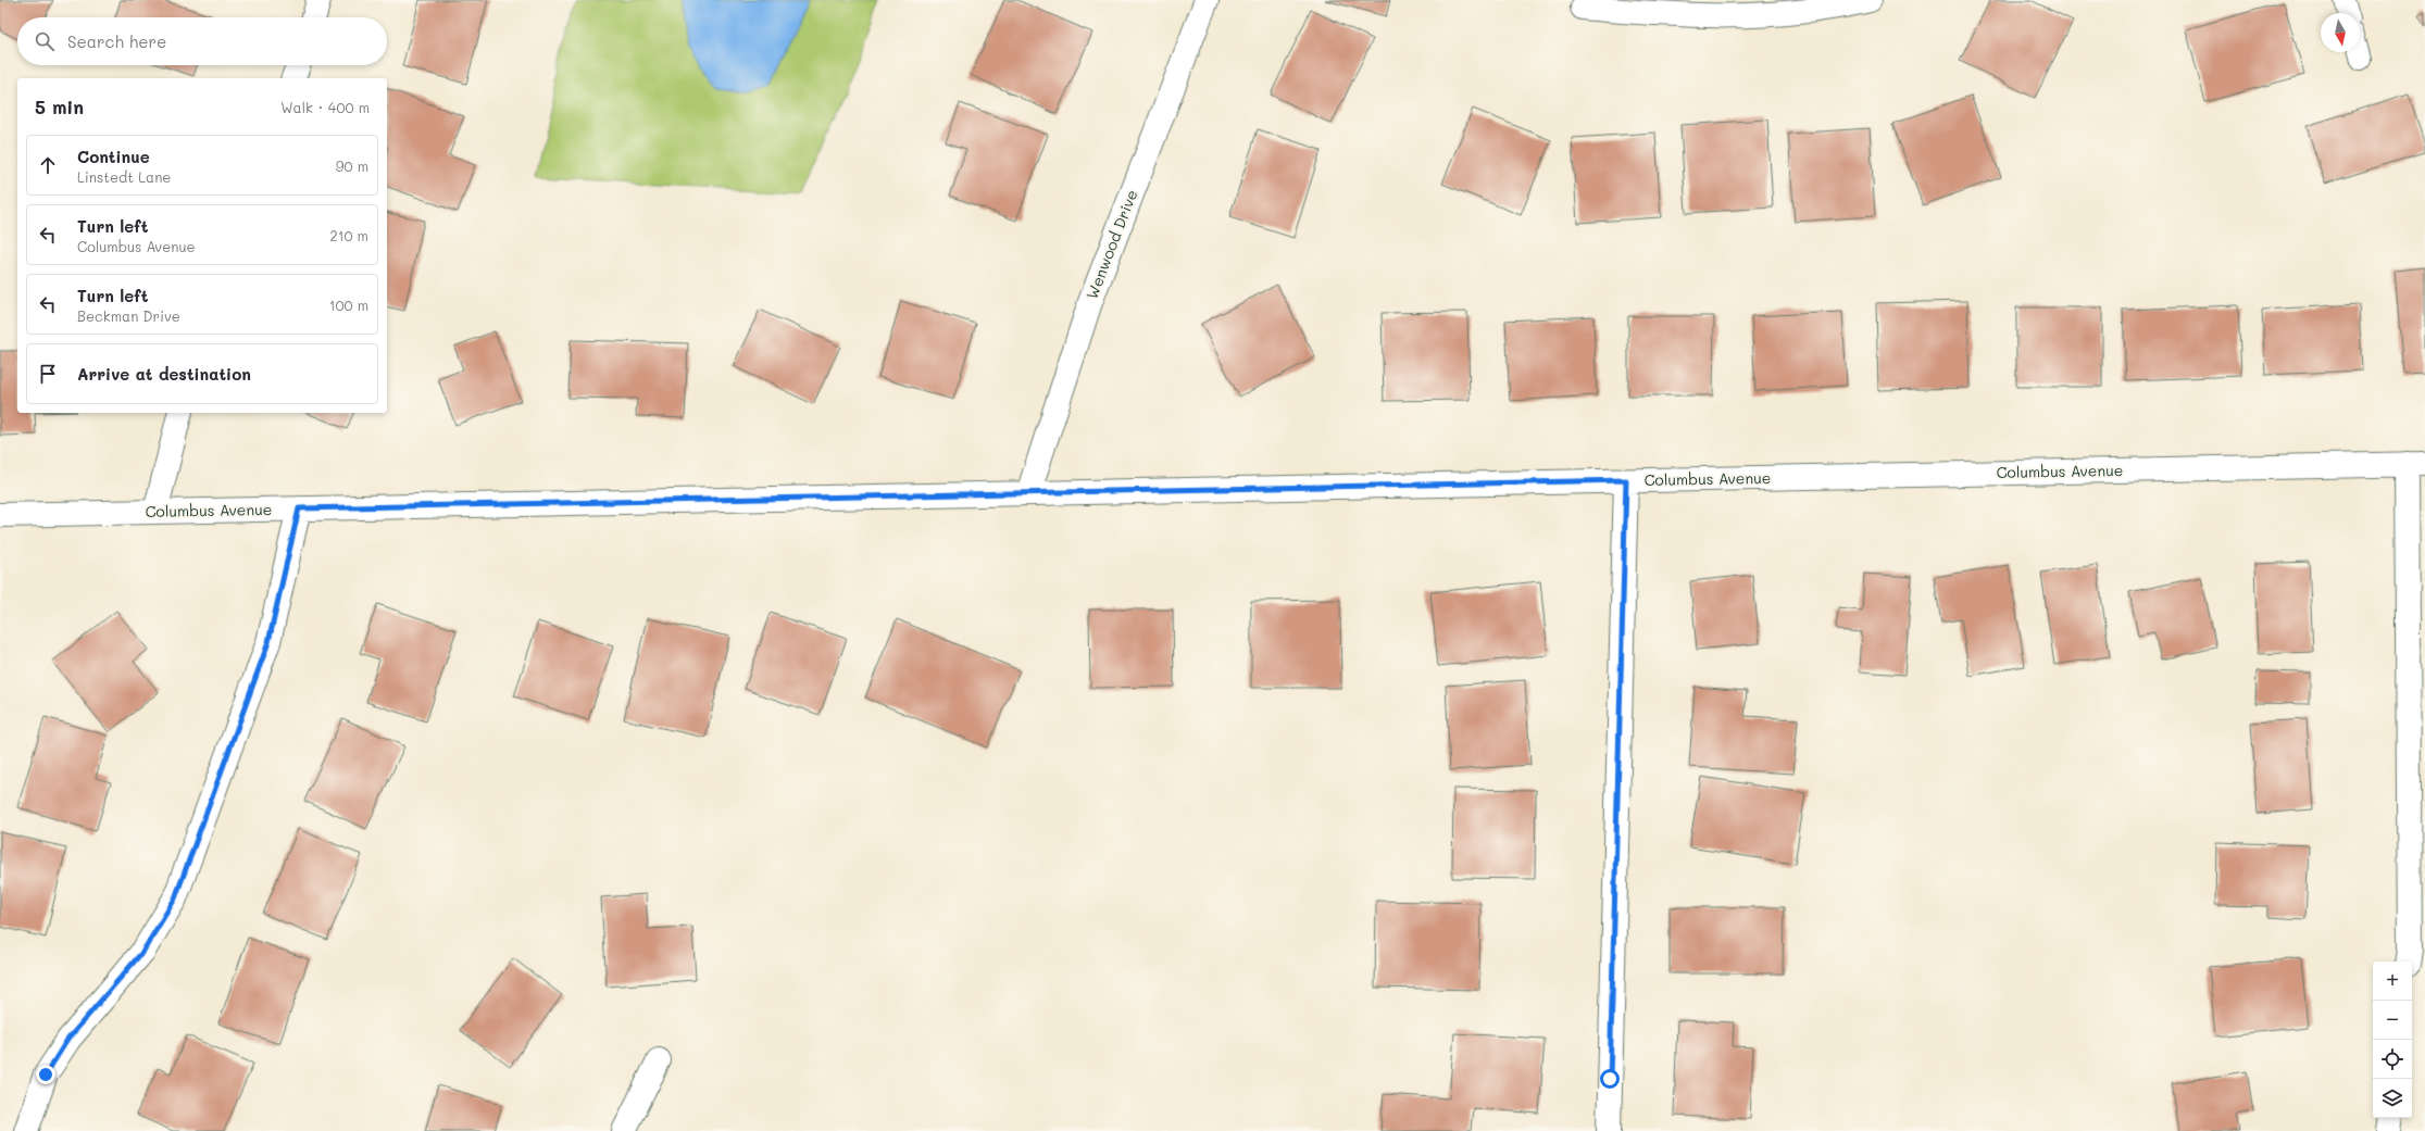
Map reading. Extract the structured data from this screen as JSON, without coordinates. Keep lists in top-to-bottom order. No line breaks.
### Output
{"streets":{"street":["Wenwood Drive","Columbus Avenue"]},"crossings":[["Wenwood Drive","Columbus Avenue"]],"north":"bottom","page":{"search":"Search here","heading":["5 min","Walk · 400 m"],"list":[["Continue","Linstedt Lane","90 m"],["Turn left","Columbus Avenue","210 m"],["Turn left","Beckman Drive","100 m"],"Arrive at destination"],"map_buttons":["+","−"]}}
